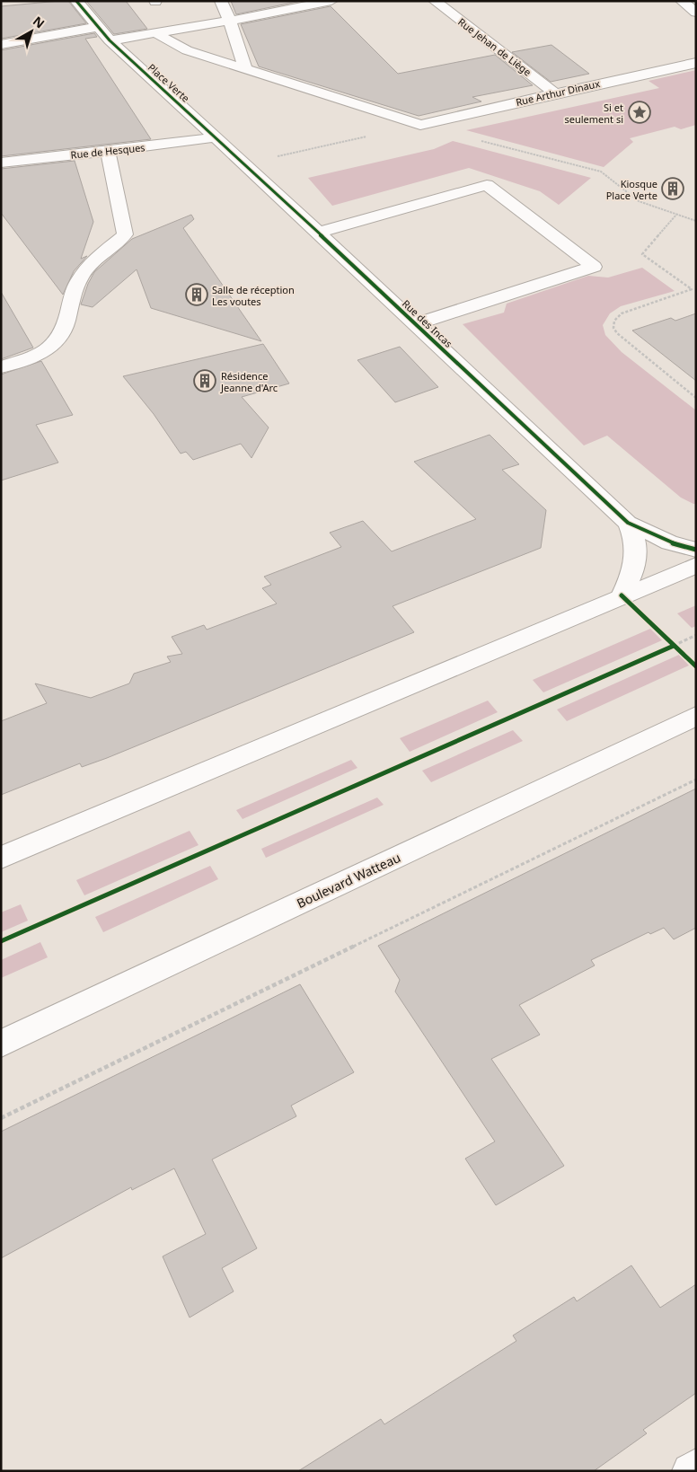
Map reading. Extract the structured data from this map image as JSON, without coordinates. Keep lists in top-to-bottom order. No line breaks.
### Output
{"streets":{"street":["Rue Jehan de Liège","Place Verte","Rue Arthur Dinaux","Rue de Hesques","Rue des Incas","Boulevard Watteau"]},"crossings":[["Rue Jehan de Liège","Rue Arthur Dinaux"],["Place Verte","Rue de Hesques"],["Place Verte","Rue des Incas"],["Rue de Hesques","Rue des Incas"]],"places":{"place":["Si et seulement si"],"building":["Kiosque Place Verte","Salle de réception Les voutes","Résidence Jeanne d'Arc"]},"north":"top right"}
